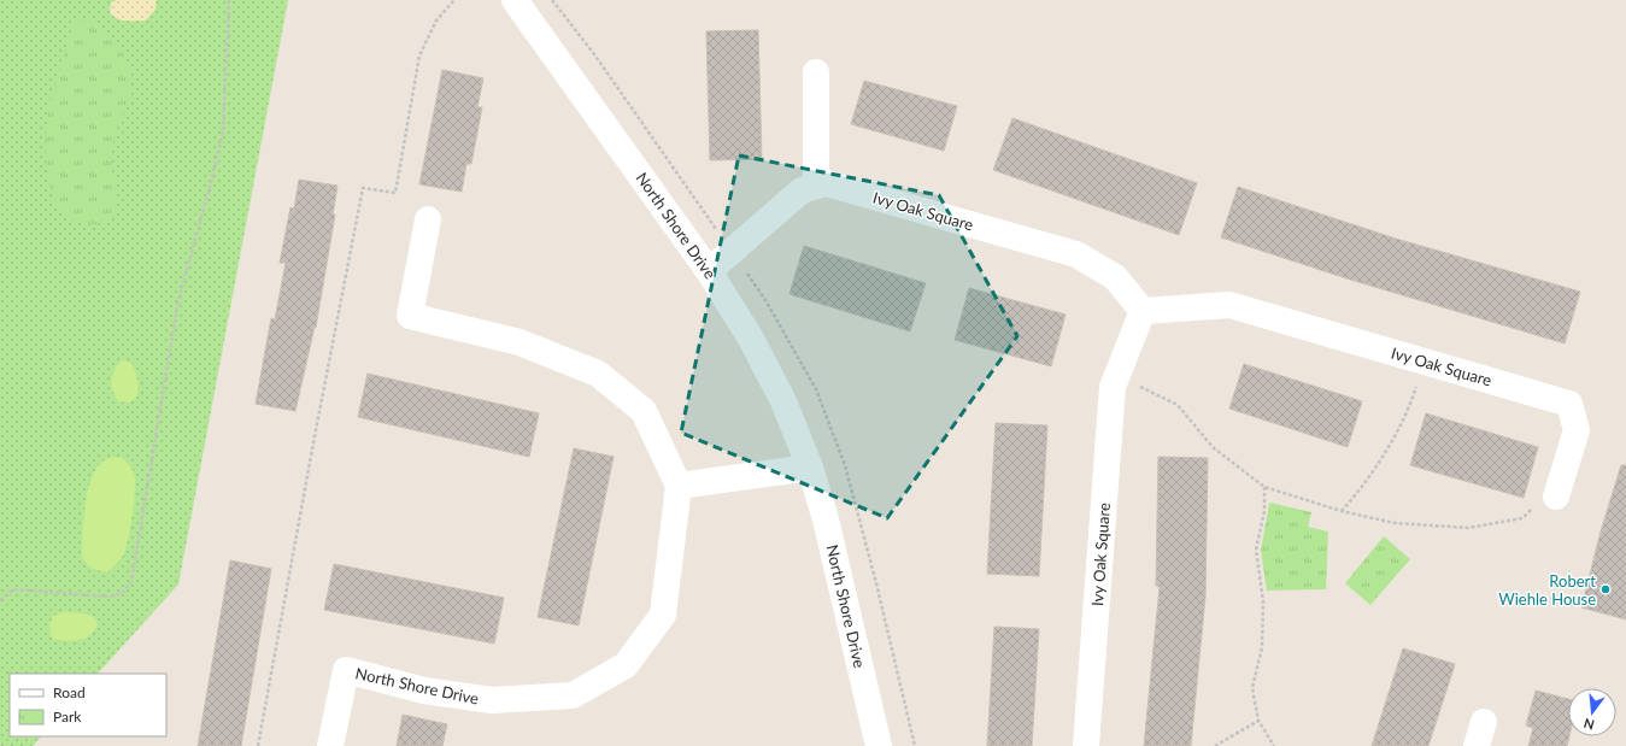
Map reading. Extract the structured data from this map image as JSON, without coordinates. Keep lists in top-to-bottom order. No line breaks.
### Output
{"streets":{"street":["Ivy Oak Square","North Shore Drive"]},"places":["Robert Wiehle House"],"legend":["Road","Park"],"north":"bottom"}
